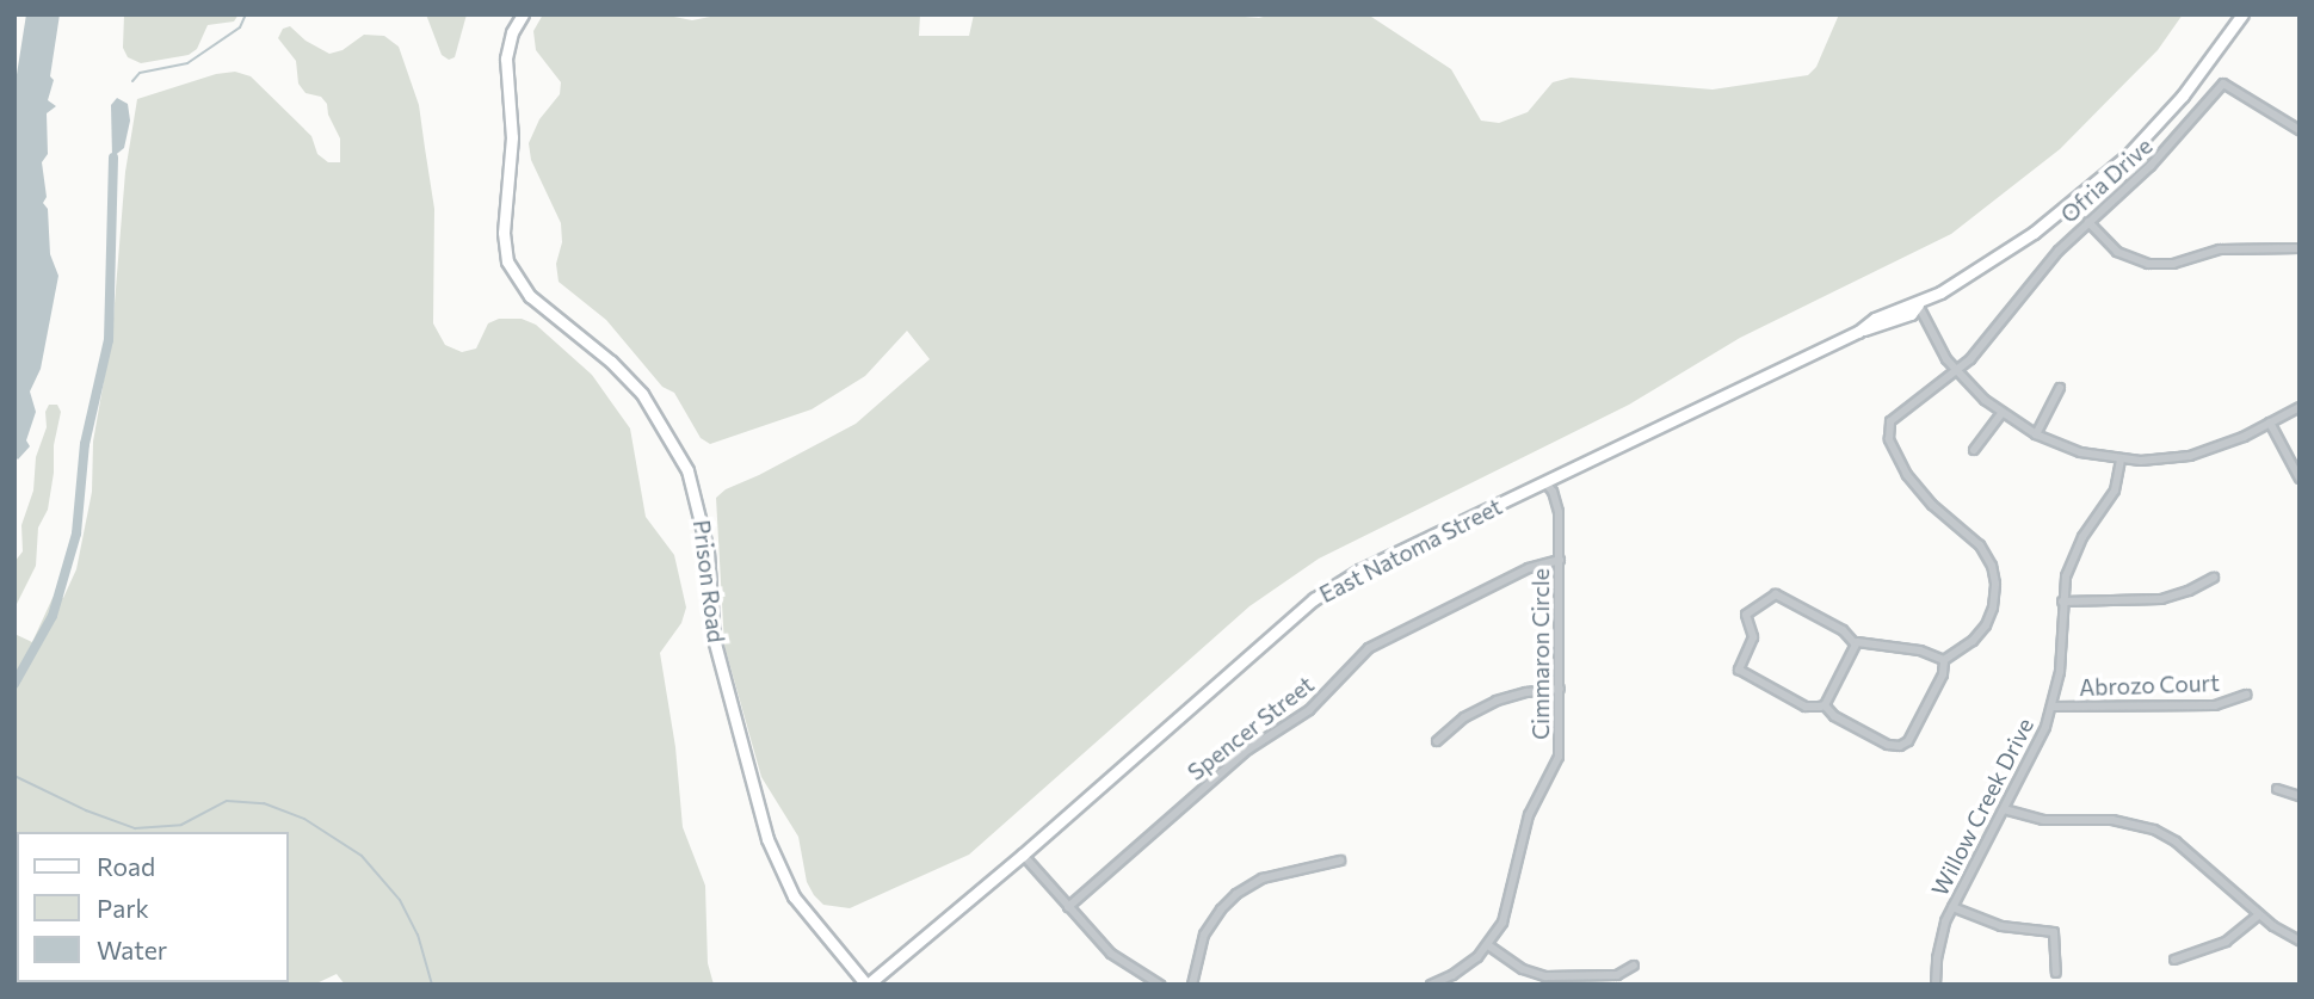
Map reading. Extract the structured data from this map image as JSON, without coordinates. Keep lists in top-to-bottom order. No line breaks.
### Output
{"streets":{"main road":["East Natoma Street","Prison Road"],"street":["Ofria Drive","Cimmaron Circle","Abrozo Court","Spencer Street","Willow Creek Drive"]},"crossings":[["East Natoma Street","Prison Road"],["East Natoma Street","Cimmaron Circle"],["Cimmaron Circle","Spencer Street"],["Abrozo Court","Willow Creek Drive"]],"legend":["Road","Park","Water"]}
